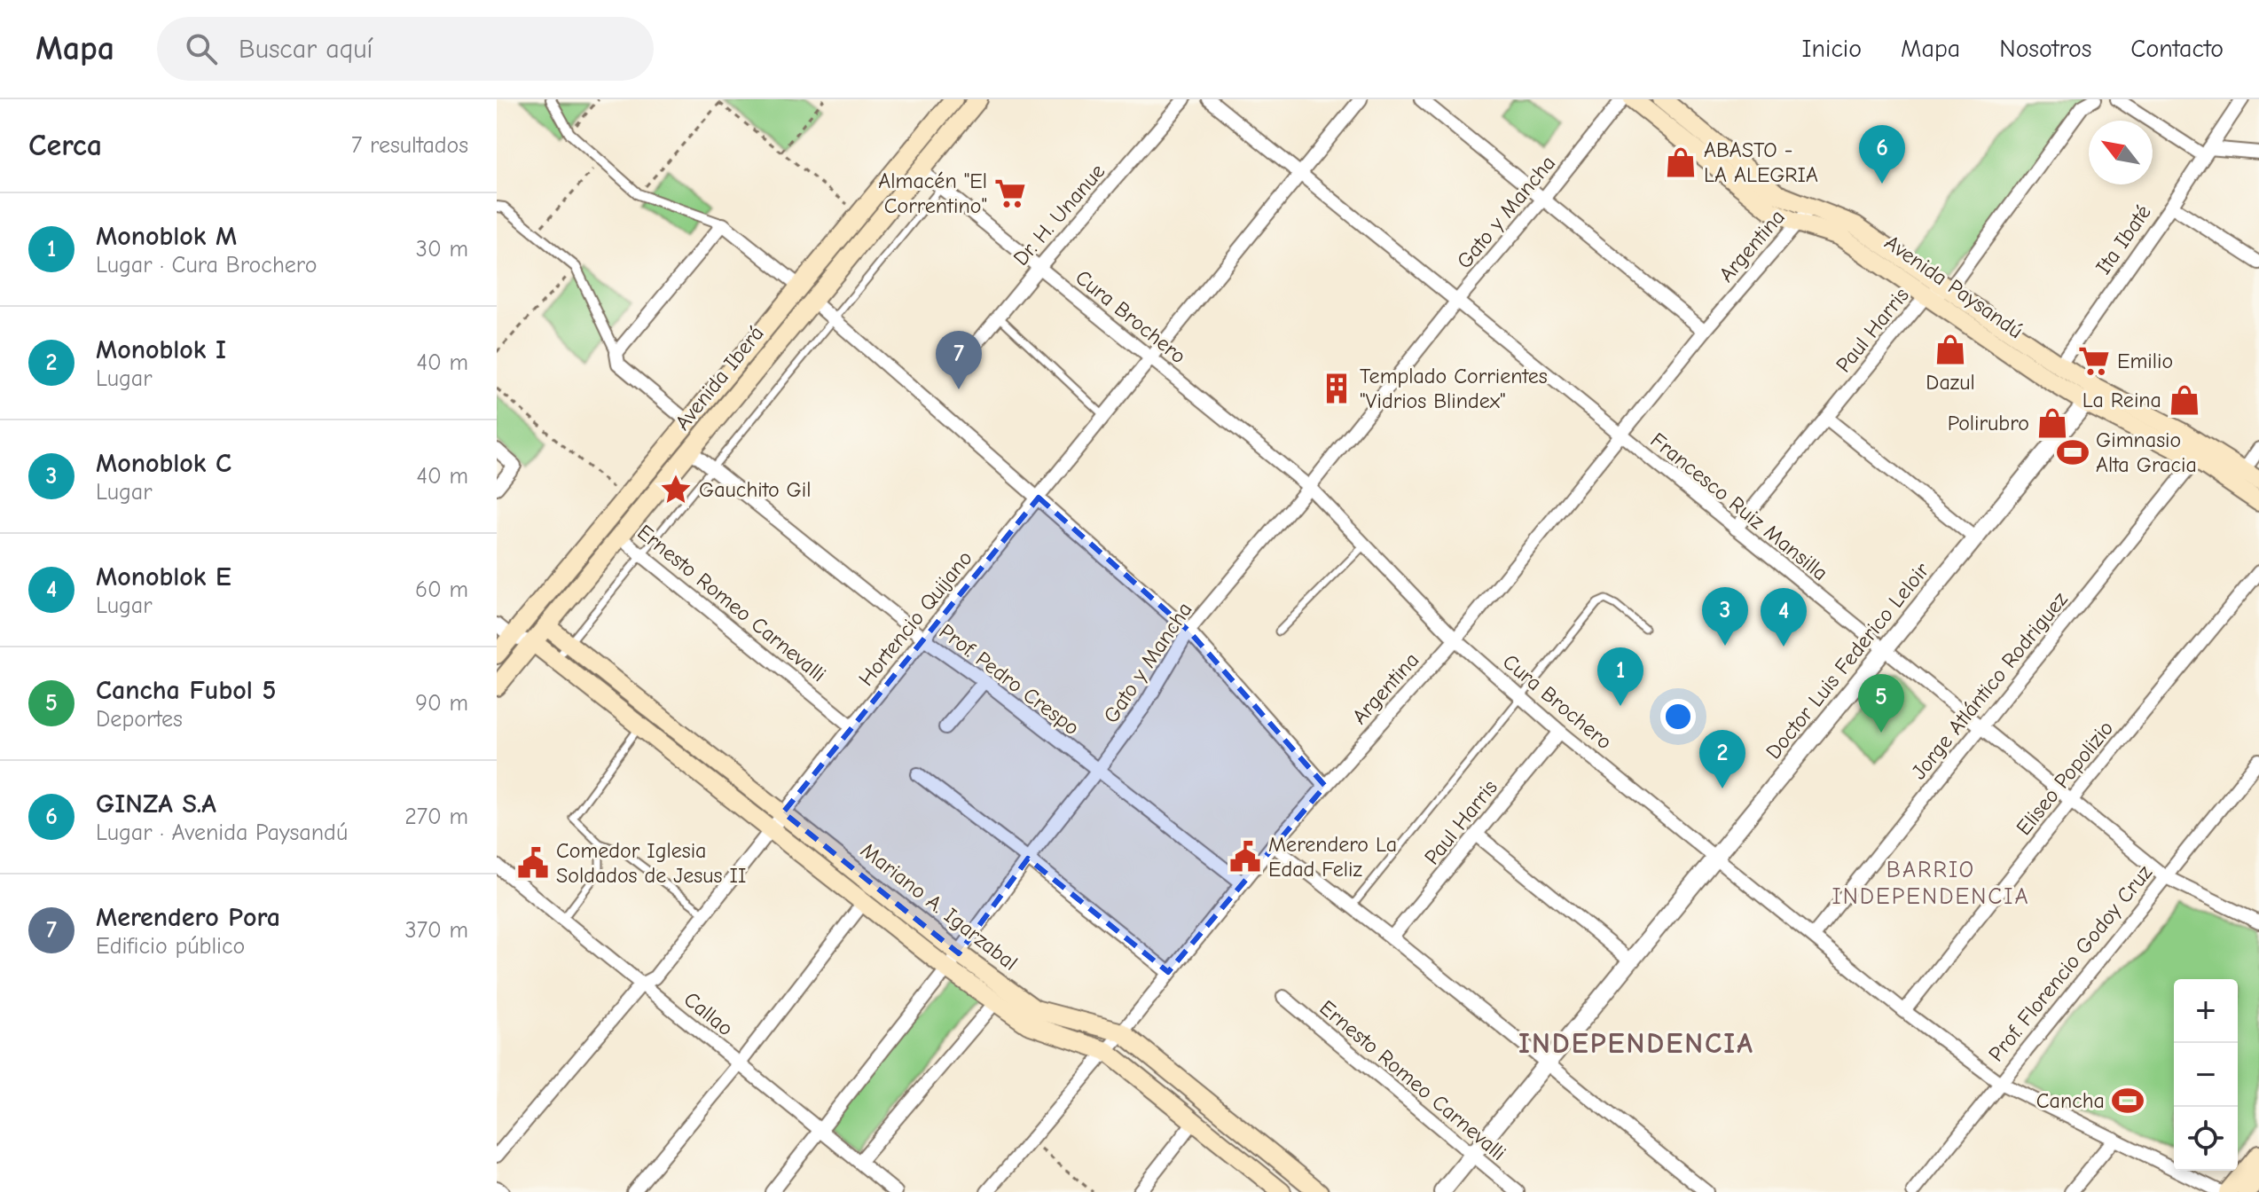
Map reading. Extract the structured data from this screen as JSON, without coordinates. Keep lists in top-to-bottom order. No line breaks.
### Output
{"streets":{"main road":["Avenida Paysandú","Avenida Iberá","Mariano A. Igarzabal"],"street":["Gato y Mancha","Dr. H. Unanue","Ita Ibaté","Argentina","Cura Brochero","Paul Harris","Francesco Ruiz Mansilla","Ernesto Romeo Carnevalli","Hortencio Quijano","Doctor Luis Federico Leloir","Prof. Pedro Crespo","Jorge Atlántico Rodriguez","Eliseo Popolizio","Prof. Florencio Godoy Cruz","Callao"]},"crossings":[["Gato y Mancha","Cura Brochero"],["Gato y Mancha","Francesco Ruiz Mansilla"],["Gato y Mancha","Prof. Pedro Crespo"],["Gato y Mancha","Mariano A. Igarzabal"],["Gato y Mancha","Callao"],["Dr. H. Unanue","Cura Brochero"],["Ita Ibaté","Avenida Paysandú"],["Argentina","Avenida Paysandú"],["Argentina","Cura Brochero"],["Argentina","Francesco Ruiz Mansilla"],["Argentina","Prof. Pedro Crespo"],["Argentina","Mariano A. Igarzabal"],["Avenida Paysandú","Paul Harris"],["Avenida Paysandú","Doctor Luis Federico Leloir"],["Avenida Paysandú","Jorge Atlántico Rodriguez"],["Cura Brochero","Paul Harris"],["Cura Brochero","Avenida Iberá"],["Cura Brochero","Hortencio Quijano"],["Cura Brochero","Doctor Luis Federico Leloir"],["Cura Brochero","Jorge Atlántico Rodriguez"],["Cura Brochero","Eliseo Popolizio"],["Cura Brochero","Prof. Florencio Godoy Cruz"],["Paul Harris","Francesco Ruiz Mansilla"],["Avenida Iberá","Ernesto Romeo Carnevalli"],["Avenida Iberá","Prof. Pedro Crespo"],["Avenida Iberá","Mariano A. Igarzabal"],["Francesco Ruiz Mansilla","Hortencio Quijano"],["Francesco Ruiz Mansilla","Doctor Luis Federico Leloir"],["Francesco Ruiz Mansilla","Jorge Atlántico Rodriguez"],["Francesco Ruiz Mansilla","Eliseo Popolizio"],["Francesco Ruiz Mansilla","Prof. Florencio Godoy Cruz"],["Ernesto Romeo Carnevalli","Hortencio Quijano"],["Ernesto Romeo Carnevalli","Doctor Luis Federico Leloir"],["Hortencio Quijano","Prof. Pedro Crespo"],["Hortencio Quijano","Mariano A. Igarzabal"],["Hortencio Quijano","Callao"]],"districts":["BARRIO INDEPENDENCIA","INDEPENDENCIA"],"places":{"shop":["ABASTO - LA ALEGRIA","Dazul","La Reina","Polirubro"],"supermarket":["Almacén \"El Correntino\"","Emilio"],"building":["Templado Corrientes \"Vidrios Blindex\""],"sports":["Gimnasio Alta Gracia","Cancha"],"place":["Gauchito Gil"],"public building":["Merendero La Edad Feliz","Comedor Iglesia Soldados de Jesus II"]},"north":"top left","page":{"header":"Mapa","search":"Buscar aquí","nav":["Inicio","Mapa","Nosotros","Contacto"],"heading":["Cerca","7 resultados"],"pins":["6","7","3","4","1","5","2"],"list":[{"mark":"1","name":"Monoblok M","note":"Lugar · Cura Brochero","value":"30 m"},{"mark":"2","name":"Monoblok I","note":"Lugar","value":"40 m"},{"mark":"3","name":"Monoblok C","note":"Lugar","value":"40 m"},{"mark":"4","name":"Monoblok E","note":"Lugar","value":"60 m"},{"mark":"5","name":"Cancha Fubol 5","note":"Deportes","value":"90 m"},{"mark":"6","name":"GINZA S.A","note":"Lugar · Avenida Paysandú","value":"270 m"},{"mark":"7","name":"Merendero Pora","note":"Edificio público","value":"370 m"}],"map_buttons":["+","−"]}}
